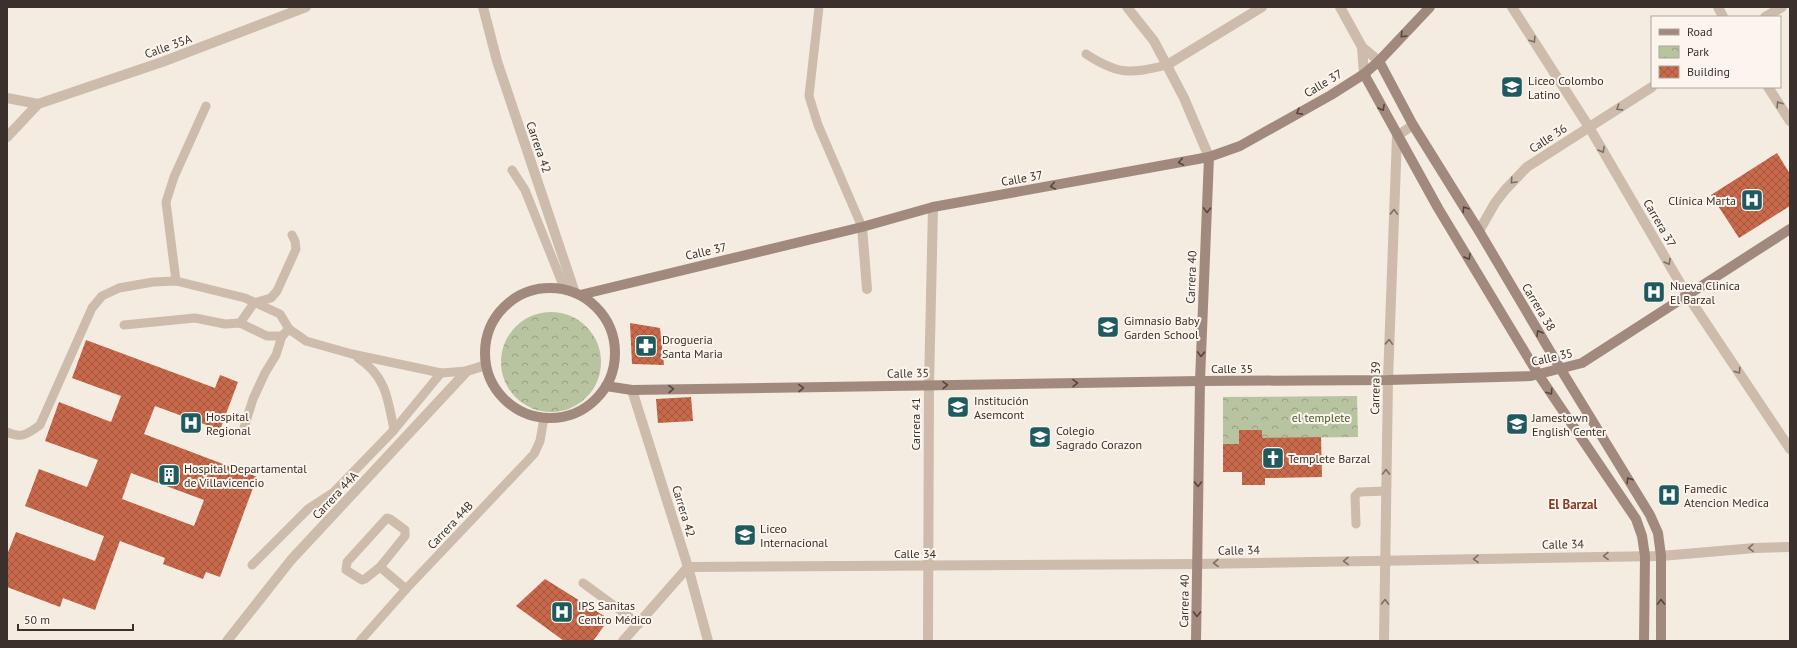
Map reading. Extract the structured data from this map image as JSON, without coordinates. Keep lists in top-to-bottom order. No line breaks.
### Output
{"streets":{"street":["Calle 35A","Calle 37","Calle 36","Carrera 42","Carrera 37","Carrera 40","Carrera 38","Calle 35","Carrera 39","Carrera 41","Carrera 44A","Calle 34"],"lane":["Carrera 44B"]},"crossings":[["Calle 37","Carrera 42"],["Calle 37","Carrera 40"],["Calle 37","Carrera 38"],["Calle 37","Calle 35"],["Calle 37","Carrera 41"],["Calle 37","Carrera 44B"],["Calle 36","Carrera 37"],["Calle 36","Carrera 38"],["Carrera 42","Calle 35"],["Carrera 42","Carrera 44B"],["Carrera 42","Calle 34"],["Carrera 37","Calle 35"],["Carrera 40","Calle 35"],["Carrera 40","Calle 34"],["Carrera 38","Calle 35"],["Carrera 38","Carrera 39"],["Carrera 38","Calle 34"],["Calle 35","Carrera 39"],["Calle 35","Carrera 41"],["Calle 35","Carrera 44B"],["Carrera 39","Calle 34"],["Carrera 41","Calle 34"]],"one_way":["Calle 37","Calle 36","Carrera 37","Carrera 40","Calle 35","Carrera 39","Calle 34"],"districts":["El Barzal"],"parks":["el templete"],"places":{"school or university":["Liceo Colombo Latino","Gimnasio Baby Garden School","Institución Asemcont","Jamestown English Center","Colegio Sagrado Corazon","Liceo Internacional"],"hospital":["Clínica Marta","Nueva Clinica El Barzal","Hospital Regional","Famedic Atencion Medica","IPS Sanitas Centro Médico"],"pharmacy":["Drogueria Santa Maria"],"church":["Templete Barzal"],"building":["Hospital Departamental de Villavicencio"]},"legend":["Road","Park","Building"],"scale_bar":"50 m"}
